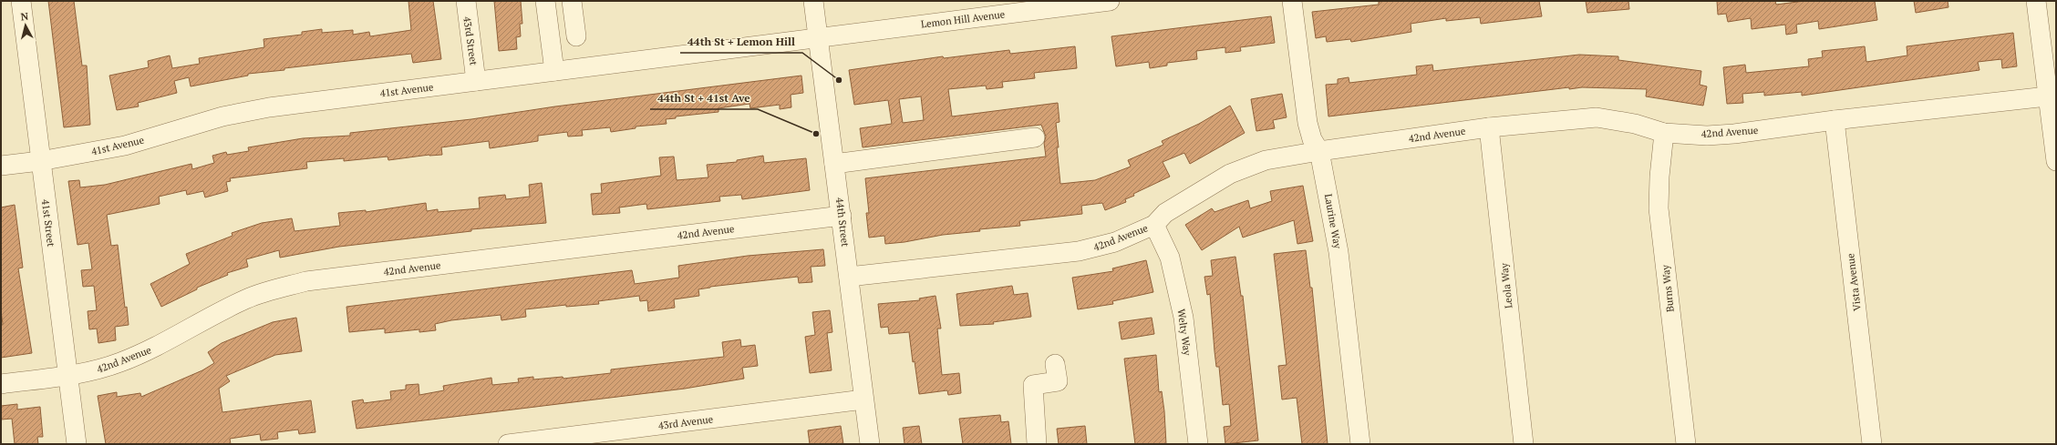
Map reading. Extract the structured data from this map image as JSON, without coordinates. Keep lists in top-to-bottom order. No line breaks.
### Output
{"streets":{"street":["Lemon Hill Avenue","43rd Street","41st Avenue","42nd Avenue","Laurine Way","44th Street","41st Street","Vista Avenue","Leola Way","Burns Way","Welty Way","43rd Avenue"]},"crossings":[["Lemon Hill Avenue","41st Avenue"],["Lemon Hill Avenue","44th Street"],["43rd Street","41st Avenue"],["41st Avenue","44th Street"],["41st Avenue","41st Street"],["42nd Avenue","Laurine Way"],["42nd Avenue","44th Street"],["42nd Avenue","41st Street"],["42nd Avenue","Vista Avenue"],["42nd Avenue","Leola Way"],["42nd Avenue","Burns Way"],["42nd Avenue","Welty Way"],["44th Street","43rd Avenue"]],"places":["44th St + Lemon Hill","44th St + 41st Ave"],"north":"top"}
